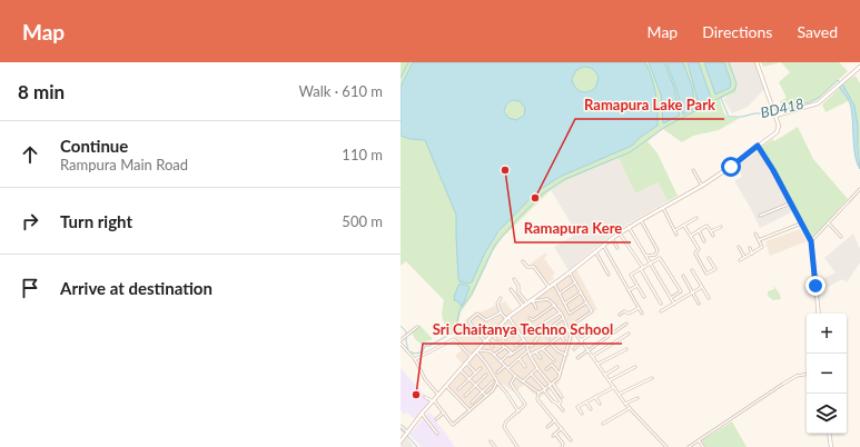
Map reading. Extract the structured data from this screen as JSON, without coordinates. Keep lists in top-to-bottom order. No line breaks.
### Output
{"water":["BD418"],"places":["Ramapura Kere","Ramapura Lake Park","Sri Chaitanya Techno School"],"page":{"header":"Map","nav":["Map","Directions","Saved"],"heading":["8 min","Walk · 610 m"],"list":[["Continue","Rampura Main Road","110 m"],["Turn right","500 m"],"Arrive at destination"],"map_buttons":["+","−"]}}
